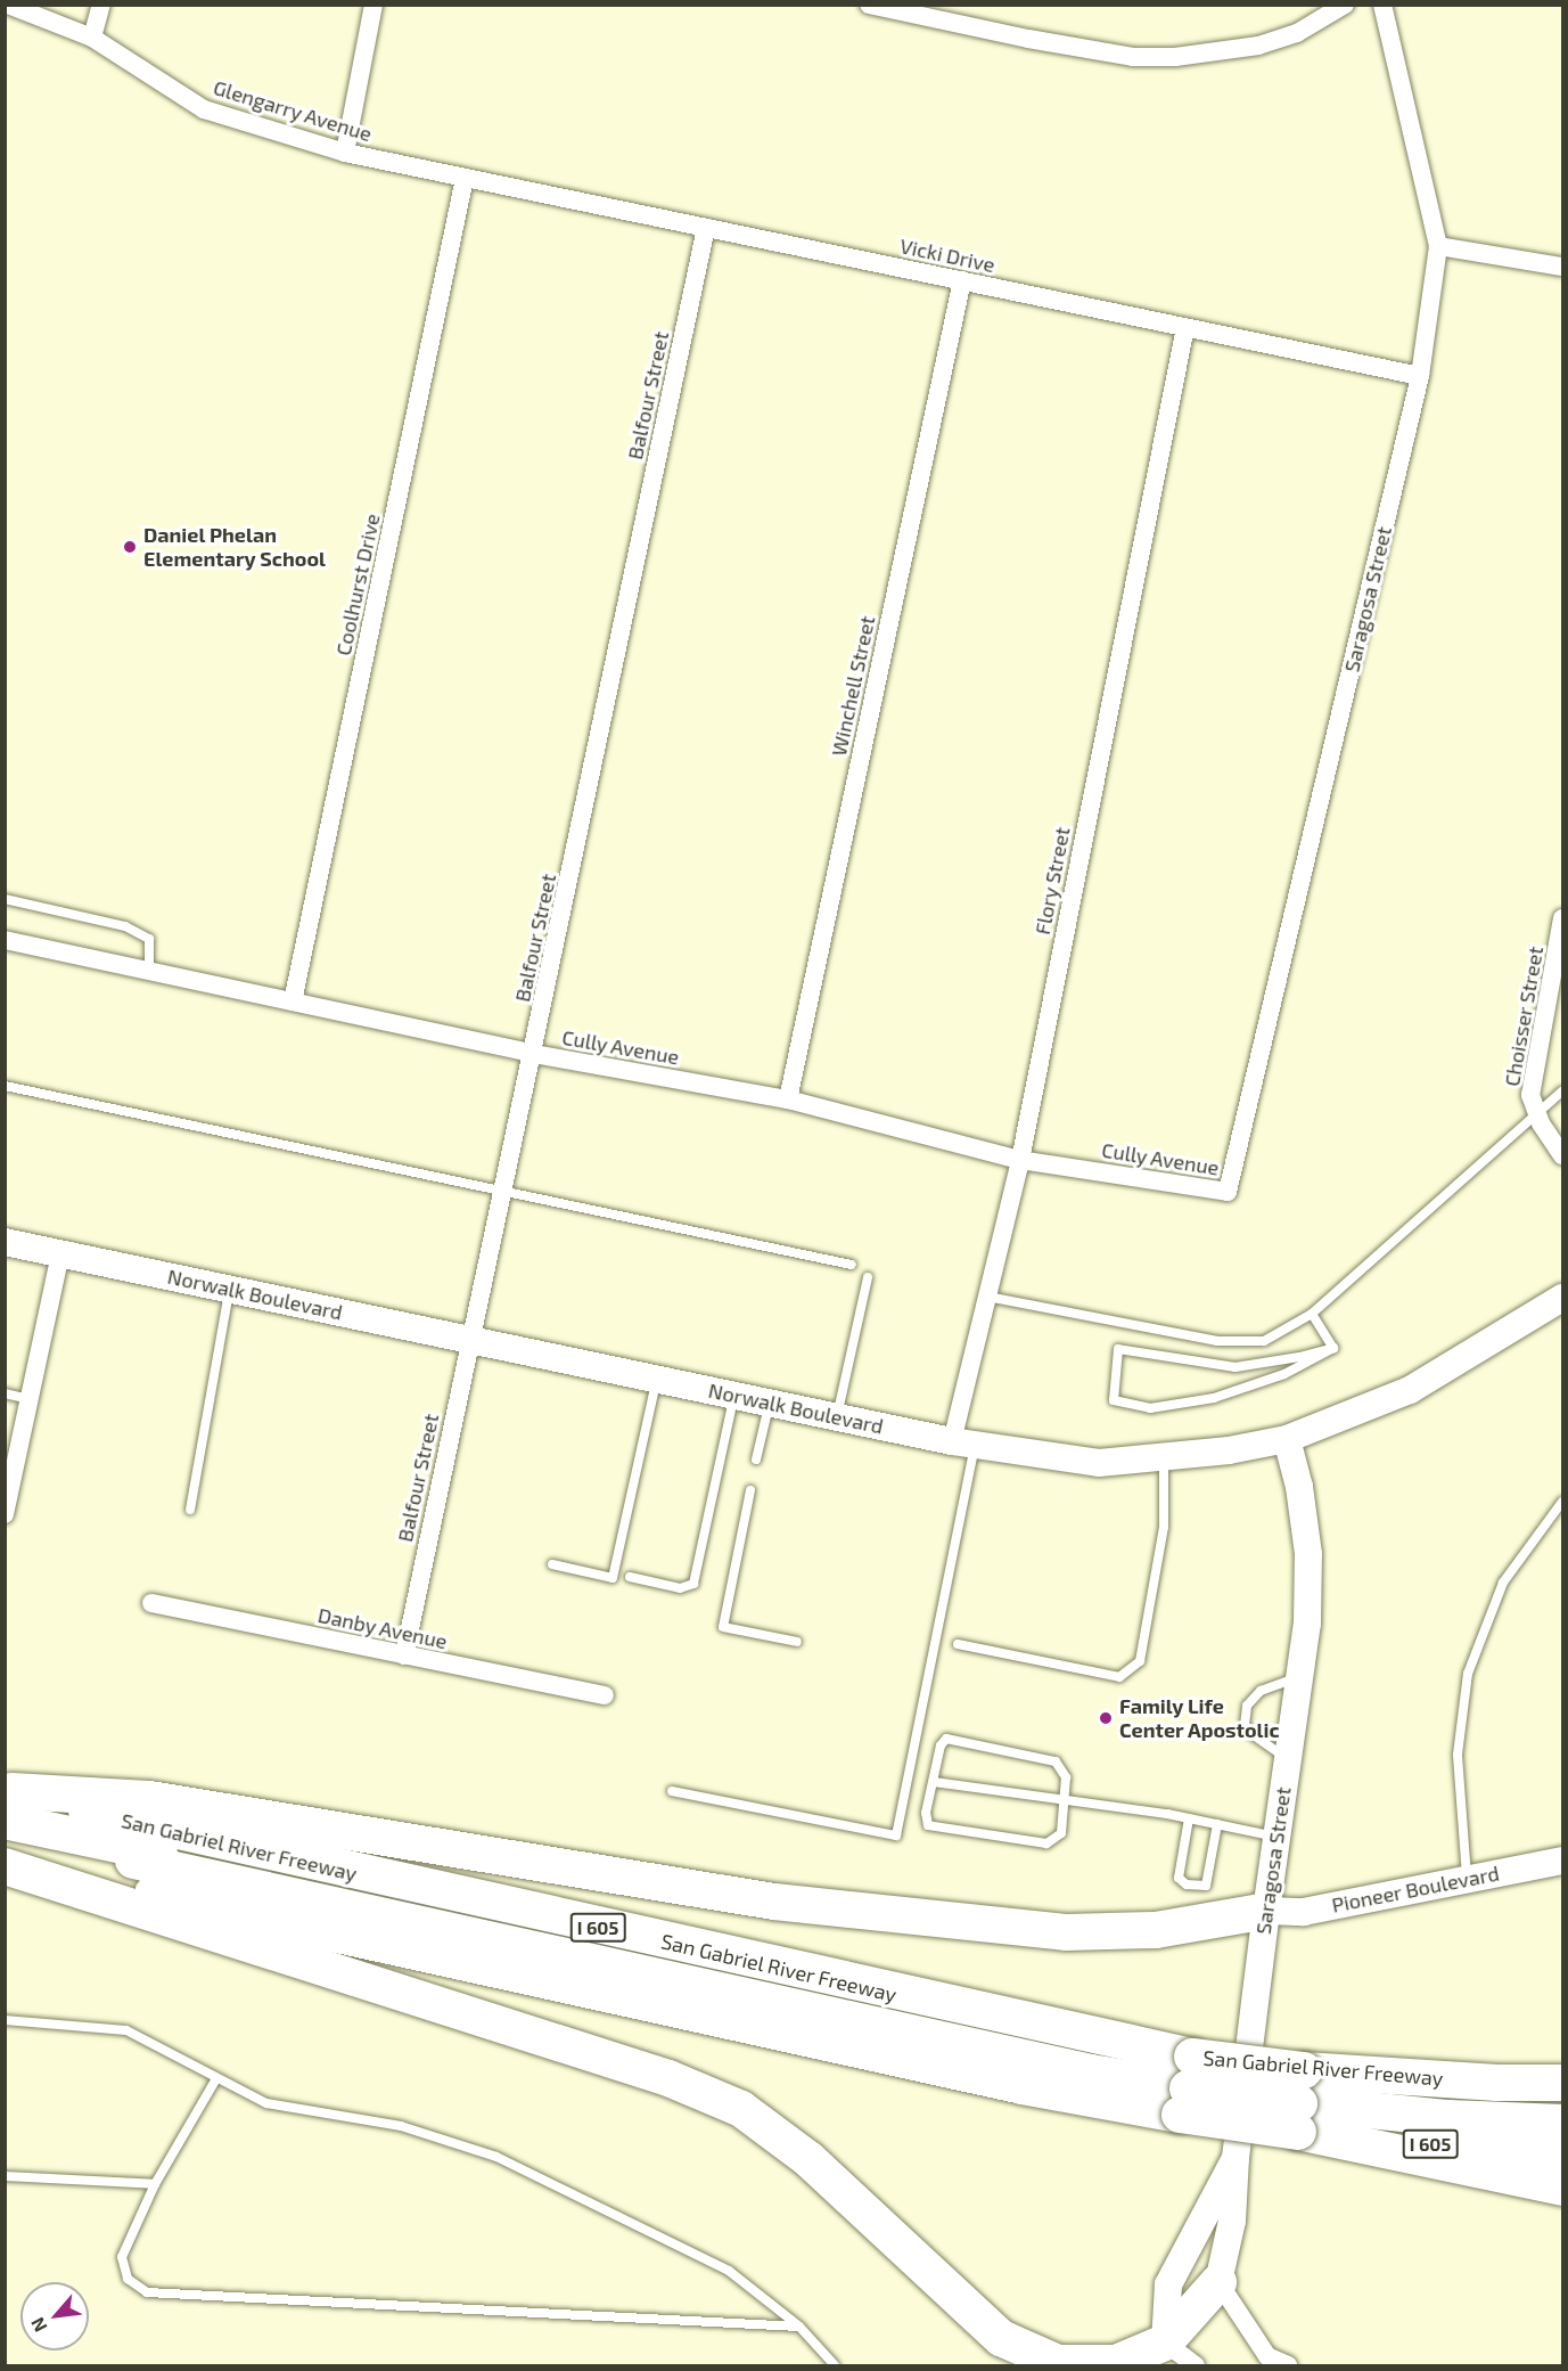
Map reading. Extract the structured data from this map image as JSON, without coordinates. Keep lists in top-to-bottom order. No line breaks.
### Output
{"streets":{"highway":["San Gabriel River Freeway","I 605"],"main road":["Saragosa Street","Norwalk Boulevard","Pioneer Boulevard"],"street":["Glengarry Avenue","Vicki Drive","Balfour Street","Coolhurst Drive","Winchell Street","Flory Street","Choisser Street","Cully Avenue","Danby Avenue"]},"crossings":[["Glengarry Avenue","Vicki Drive"],["Glengarry Avenue","Coolhurst Drive"],["Vicki Drive","Balfour Street"],["Vicki Drive","Coolhurst Drive"],["Vicki Drive","Saragosa Street"],["Vicki Drive","Winchell Street"],["Vicki Drive","Flory Street"],["Balfour Street","Cully Avenue"],["Balfour Street","Norwalk Boulevard"],["Balfour Street","Danby Avenue"],["Coolhurst Drive","Cully Avenue"],["Saragosa Street","Cully Avenue"],["Saragosa Street","Norwalk Boulevard"],["Saragosa Street","Pioneer Boulevard"],["Winchell Street","Cully Avenue"],["Flory Street","Cully Avenue"],["Flory Street","Norwalk Boulevard"]],"places":["Daniel Phelan Elementary School","Family Life Center Apostolic"],"north":"bottom left"}
